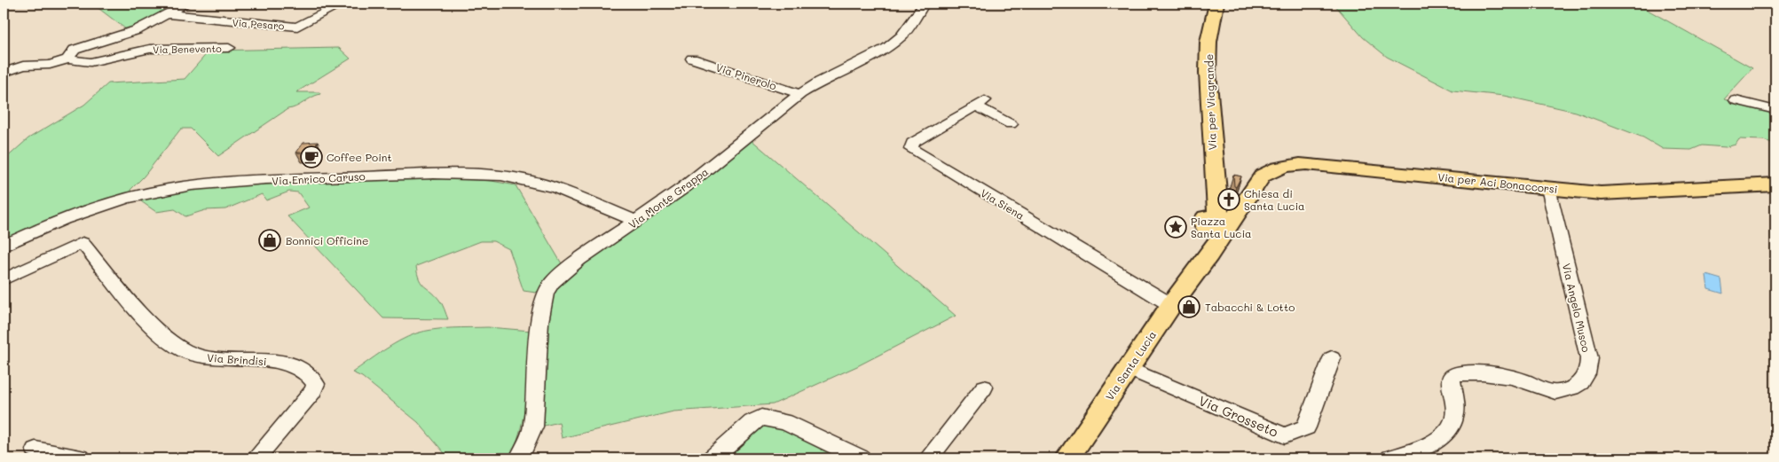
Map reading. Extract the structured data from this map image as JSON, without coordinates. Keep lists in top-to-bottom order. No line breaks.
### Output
{"streets":{"main road":["Via per Viagrande","Via per Aci Bonaccorsi","Via Santa Lucia"],"street":["Via Pesaro","Via Benevento","Via Pinerolo","Via Enrico Caruso","Via Monte Grappa","Via Siena","Via Angelo Musco","Via Brindisi","Via Grosseto"]},"crossings":[["Via Pinerolo","Via Monte Grappa"],["Via per Viagrande","Via per Aci Bonaccorsi"],["Via per Viagrande","Via Santa Lucia"],["Via Enrico Caruso","Via Monte Grappa"],["Via per Aci Bonaccorsi","Via Angelo Musco"],["Via per Aci Bonaccorsi","Via Santa Lucia"],["Via Siena","Via Santa Lucia"],["Via Santa Lucia","Via Grosseto"]],"places":{"cafe":["Coffee Point"],"church":["Chiesa di Santa Lucia"],"place":["Piazza Santa Lucia"],"shop":["Bonnici Officine","Tabacchi & Lotto"]}}
